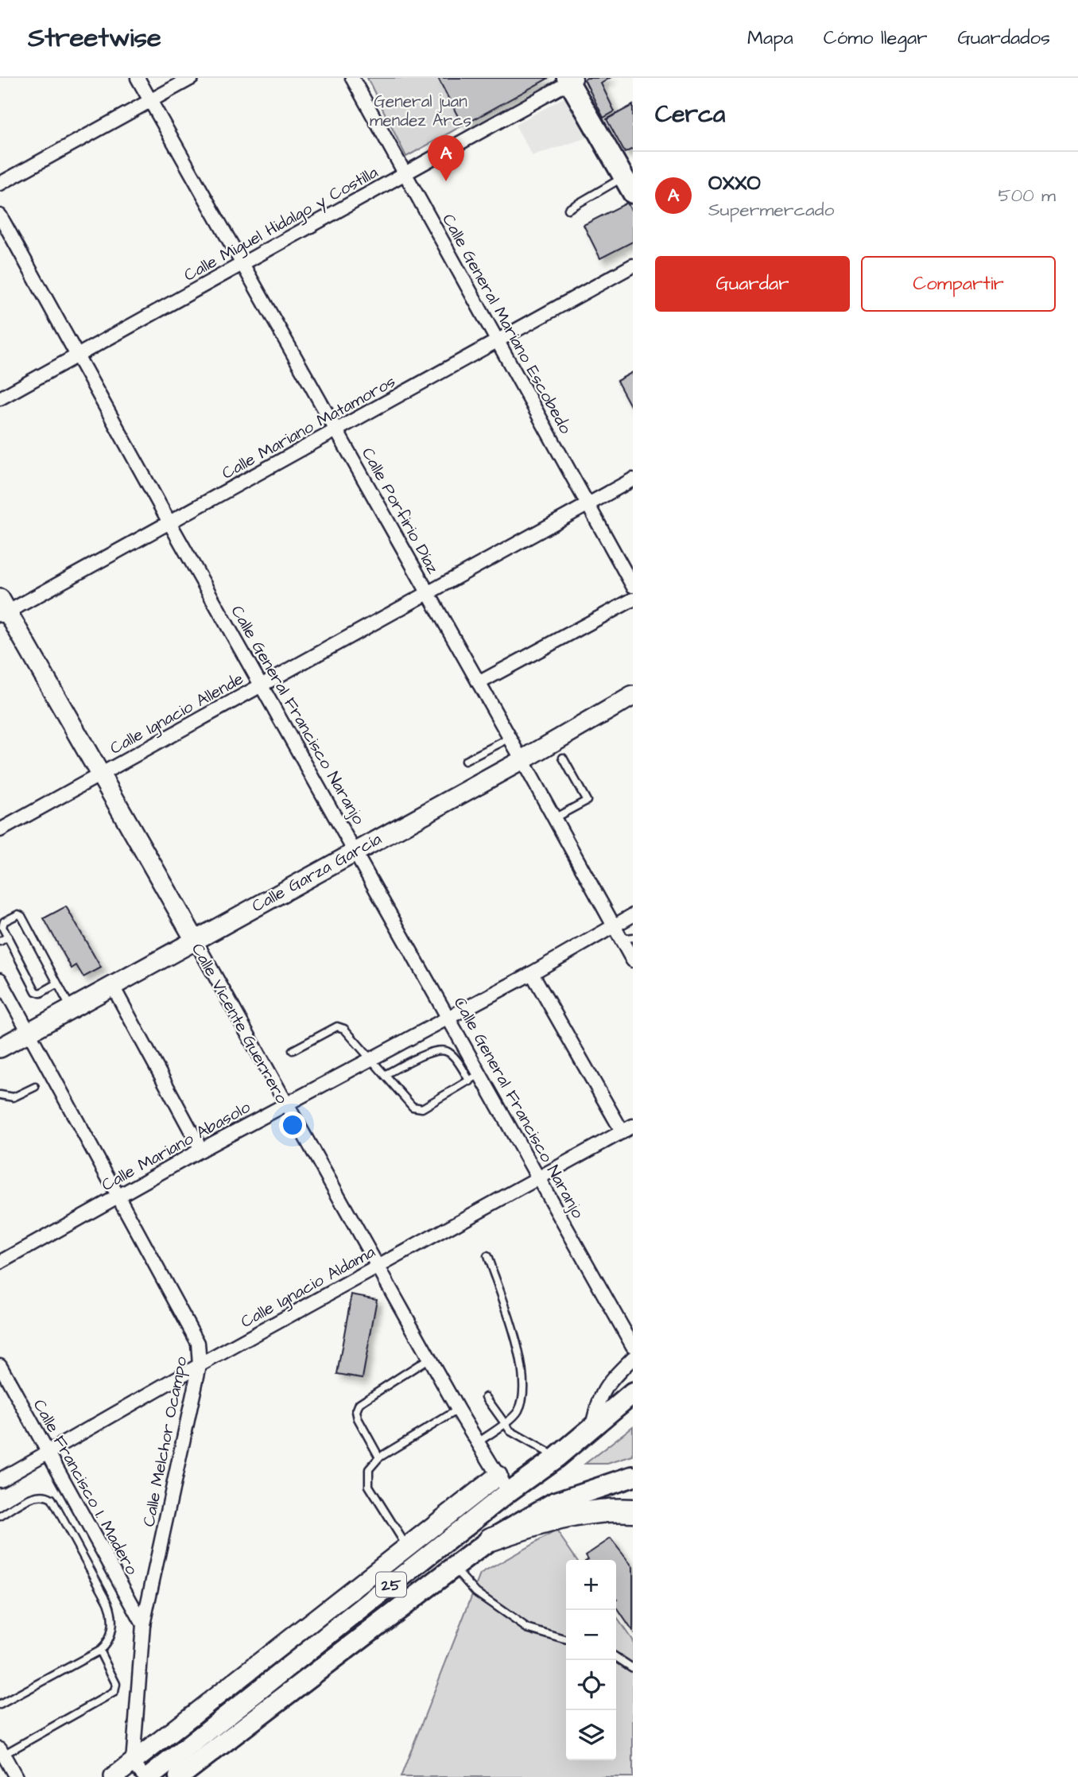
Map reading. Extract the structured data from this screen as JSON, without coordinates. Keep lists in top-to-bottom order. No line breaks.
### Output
{"streets":{"main road":["25"],"street":["Calle Miguel Hidalgo y Costilla","Calle General Mariano Escobedo","Calle Mariano Matamoros","Calle Porfirio Díaz","Calle Ignacio Allende","Calle General Francisco Naranjo","Calle Garza García","Calle Vicente Guerrero","Calle Mariano Abasolo","Calle Ignacio Aldama","Calle Melchor Ocampo","Calle Francisco I. Madero"]},"crossings":[["Calle Miguel Hidalgo y Costilla","Calle General Mariano Escobedo"],["Calle Miguel Hidalgo y Costilla","Calle Porfirio Díaz"],["Calle Miguel Hidalgo y Costilla","Calle General Francisco Naranjo"],["Calle General Mariano Escobedo","Calle Mariano Matamoros"],["Calle General Mariano Escobedo","Calle Ignacio Allende"],["Calle Mariano Matamoros","Calle Porfirio Díaz"],["Calle Mariano Matamoros","Calle General Francisco Naranjo"],["Calle Mariano Matamoros","Calle Vicente Guerrero"],["Calle Porfirio Díaz","Calle Ignacio Allende"],["Calle Porfirio Díaz","Calle Garza García"],["Calle Porfirio Díaz","Calle Mariano Abasolo"],["Calle Ignacio Allende","Calle General Francisco Naranjo"],["Calle Ignacio Allende","Calle Vicente Guerrero"],["Calle General Francisco Naranjo","Calle Garza García"],["Calle General Francisco Naranjo","Calle Mariano Abasolo"],["Calle General Francisco Naranjo","Calle Ignacio Aldama"],["Calle Garza García","Calle Vicente Guerrero"],["Calle Garza García","Calle Melchor Ocampo"],["Calle Vicente Guerrero","Calle Mariano Abasolo"],["Calle Vicente Guerrero","Calle Ignacio Aldama"],["Calle Vicente Guerrero","25"],["Calle Mariano Abasolo","Calle Melchor Ocampo"],["Calle Ignacio Aldama","Calle Melchor Ocampo"],["Calle Ignacio Aldama","Calle Francisco I. Madero"],["Calle Melchor Ocampo","Calle Francisco I. Madero"]],"parks":["General juan mendez Arcs"],"page":{"header":"Streetwise","nav":["Mapa","Cómo llegar","Guardados"],"heading":"Cerca","pins":"A","list":[{"mark":"A","name":"OXXO","note":"Supermercado","value":"500 m"}],"buttons":["Guardar","Compartir"],"map_buttons":["+","−"]}}
